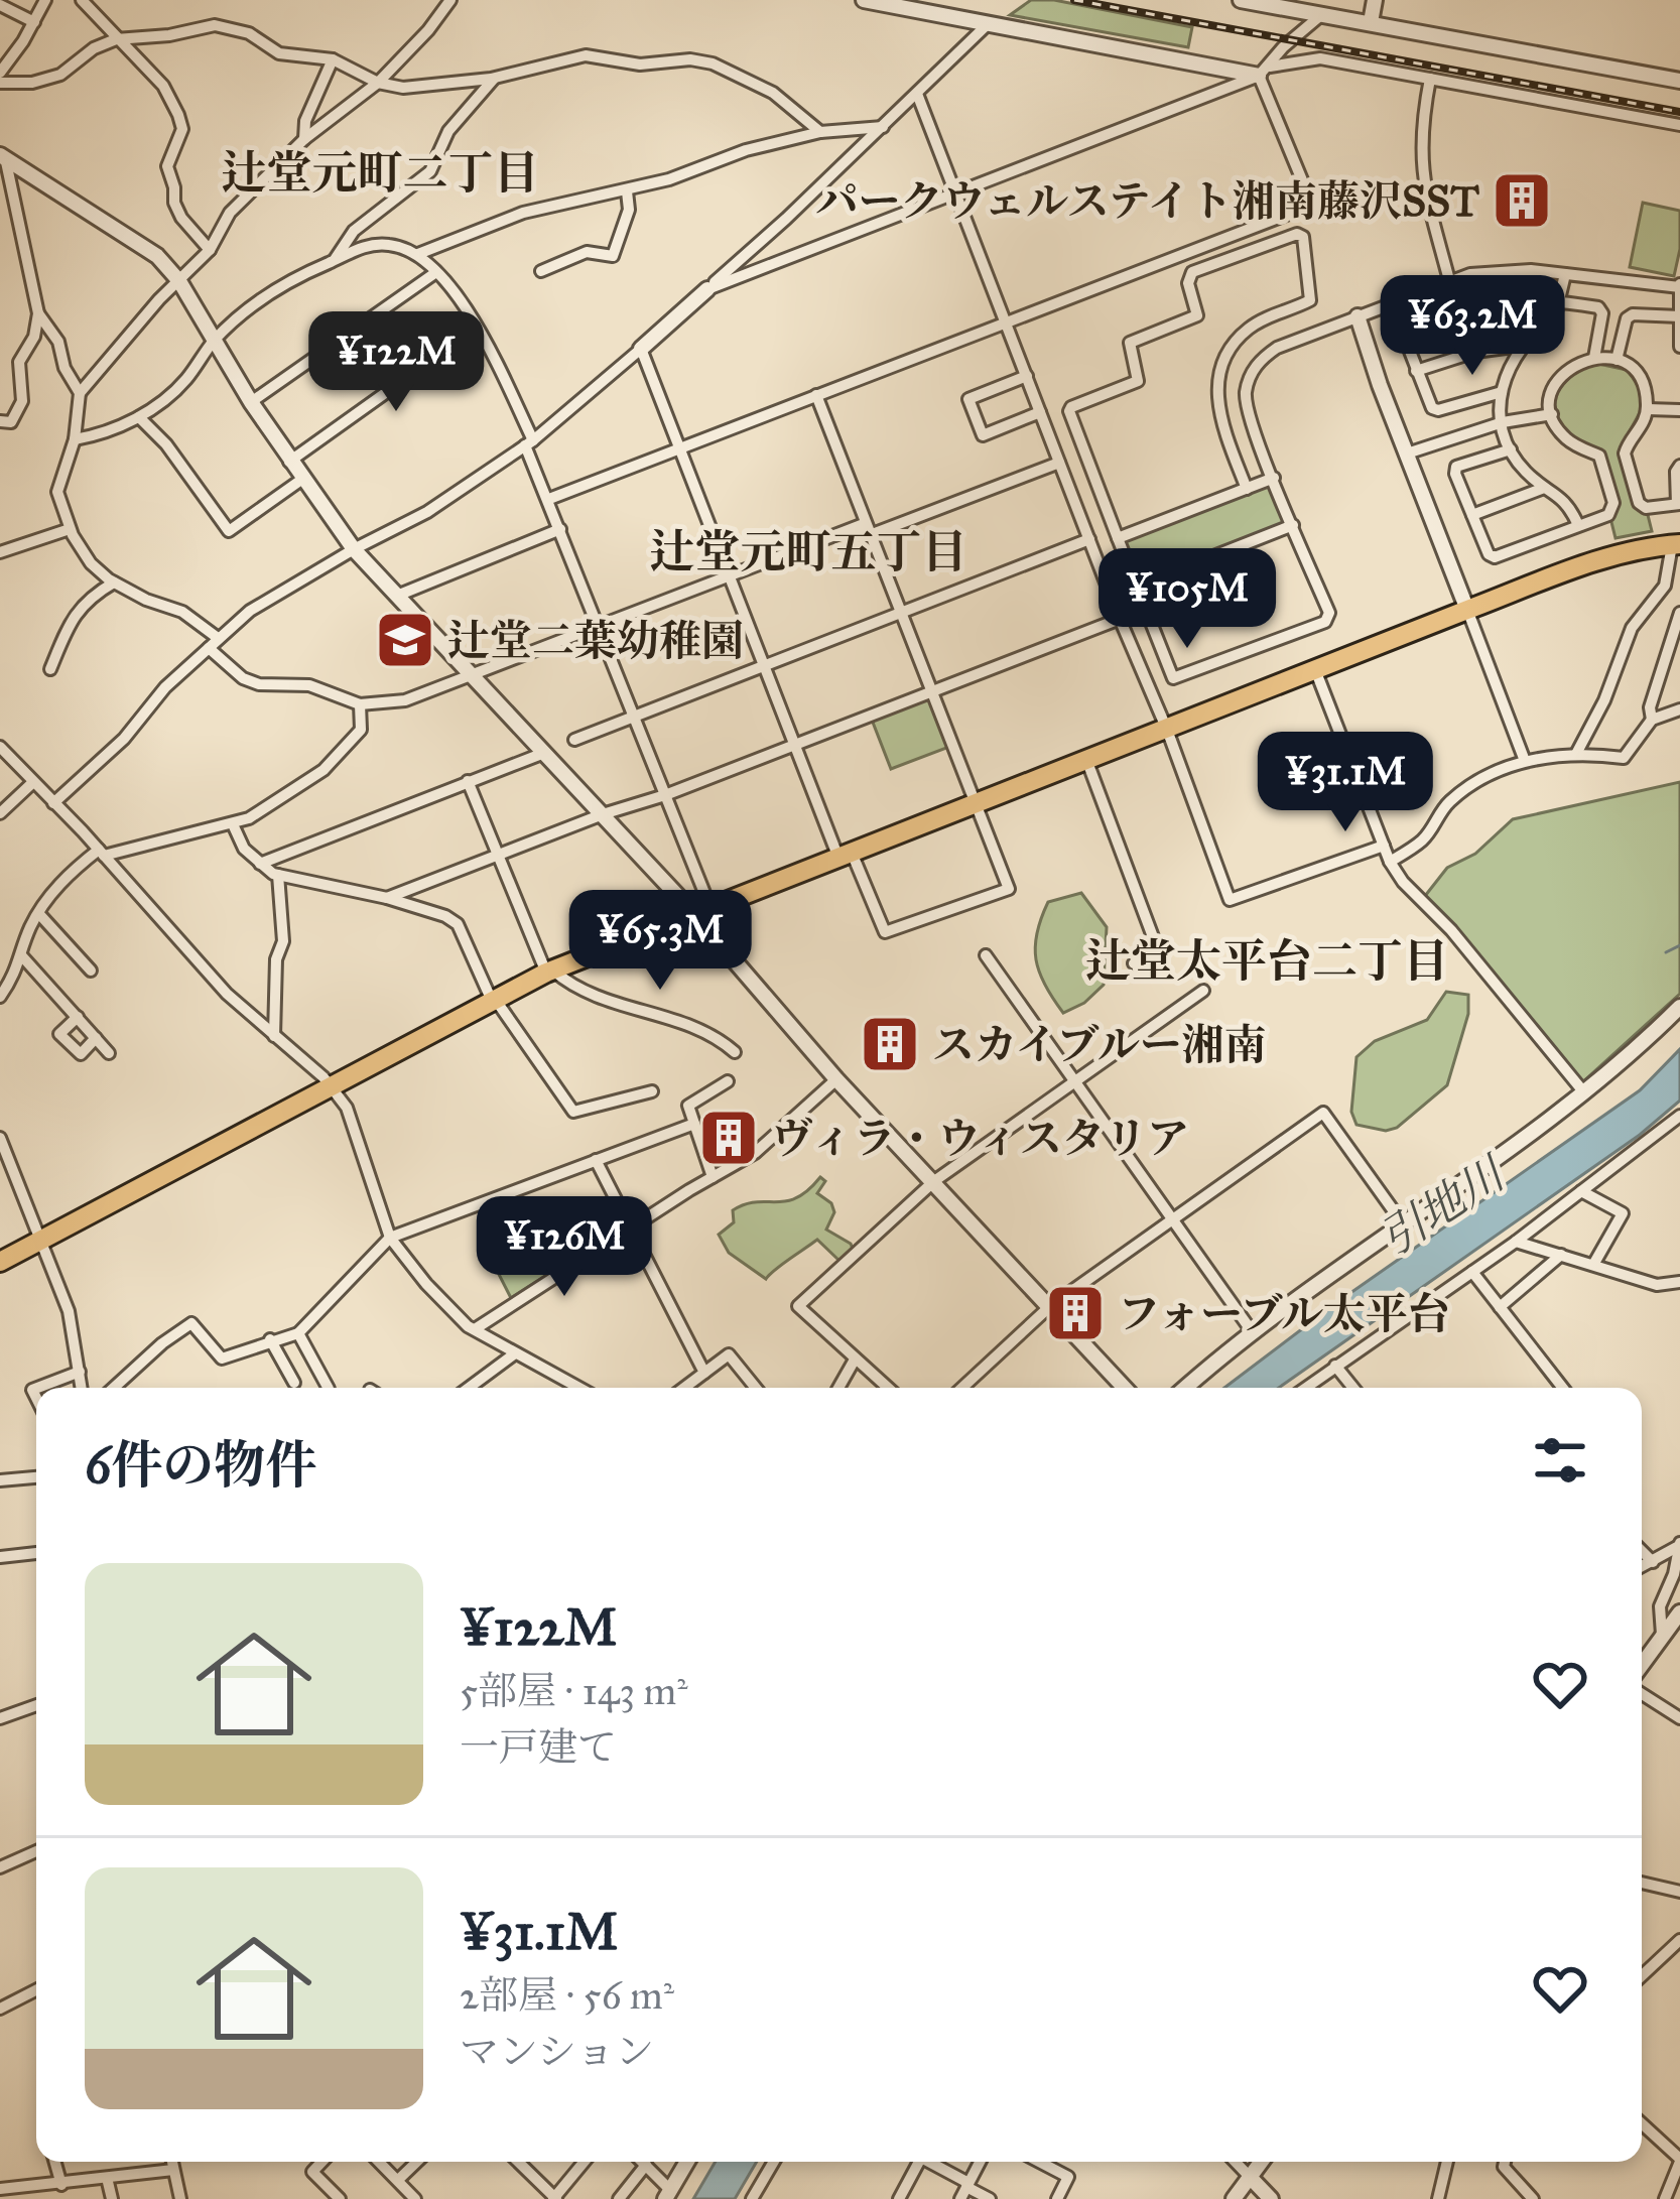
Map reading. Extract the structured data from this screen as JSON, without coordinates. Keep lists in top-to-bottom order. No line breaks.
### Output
{"districts":["辻堂元町二丁目","辻堂元町五丁目","辻堂太平台二丁目"],"water":["引地川"],"places":{"building":["パークウェルステイト湘南藤沢SST","スカイブルー湘南","ヴィラ・ウィスタリア","フォーブル太平台"],"school or university":["辻堂二葉幼稚園"]},"page":{"price":["¥63.2M","¥122M","¥105M","¥31.1M","¥65.3M","¥126M"],"heading":"6件の物件","list":[{"name":"¥122M","note":"5部屋 · 143 m² · 一戸建て"},{"name":"¥31.1M","note":"2部屋 · 56 m² · マンション"}]}}
